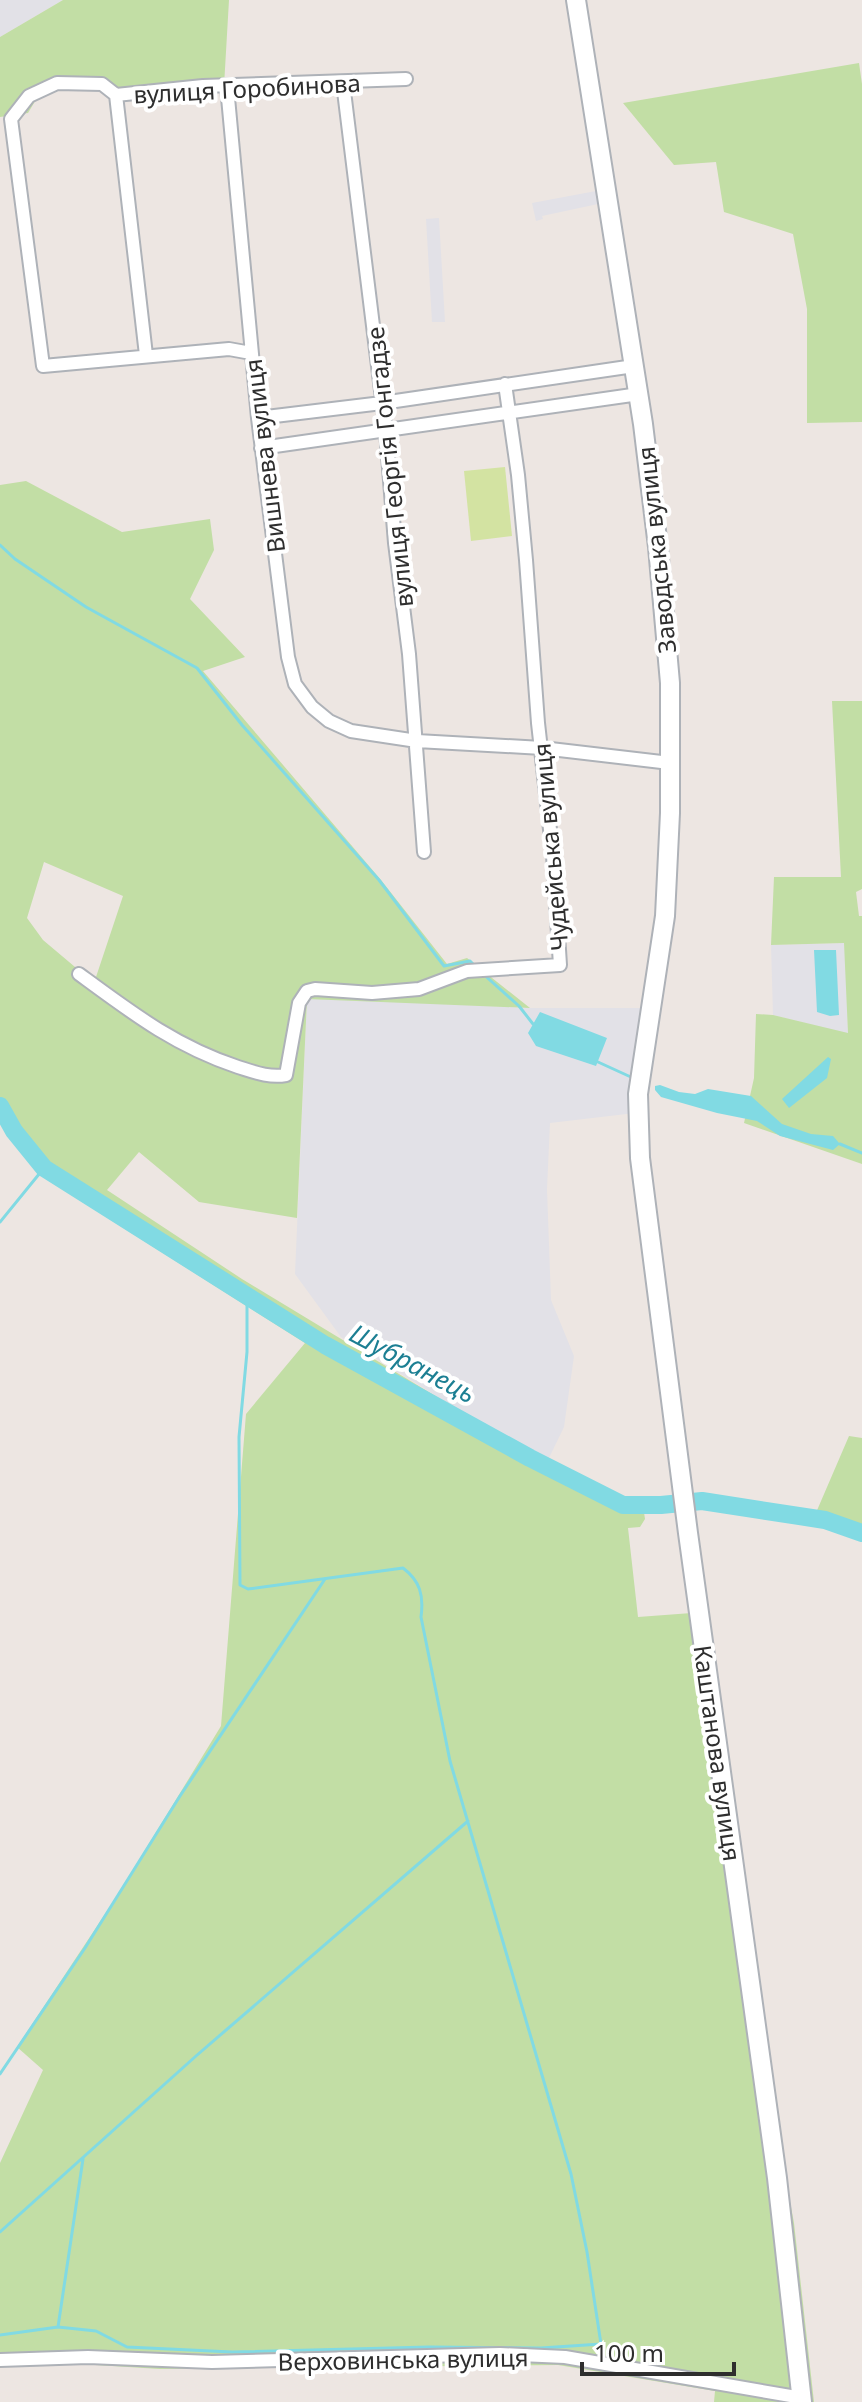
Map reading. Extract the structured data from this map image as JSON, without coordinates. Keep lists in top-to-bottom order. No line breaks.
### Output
{"streets":{"main road":["Заводська вулиця","Каштанова вулиця"],"street":["вулиця Горобинова","Вишнева вулиця","вулиця Георгія Гонгадзе","Чудейська вулиця","Верховинська вулиця"]},"crossings":[["вулиця Горобинова","Вишнева вулиця"],["вулиця Горобинова","вулиця Георгія Гонгадзе"],["Вишнева вулиця","вулиця Георгія Гонгадзе"],["Вишнева вулиця","Заводська вулиця"],["Вишнева вулиця","Чудейська вулиця"],["Заводська вулиця","Каштанова вулиця"],["Каштанова вулиця","Верховинська вулиця"]],"water":["Шубранець"],"scale_bar":"100 m"}
